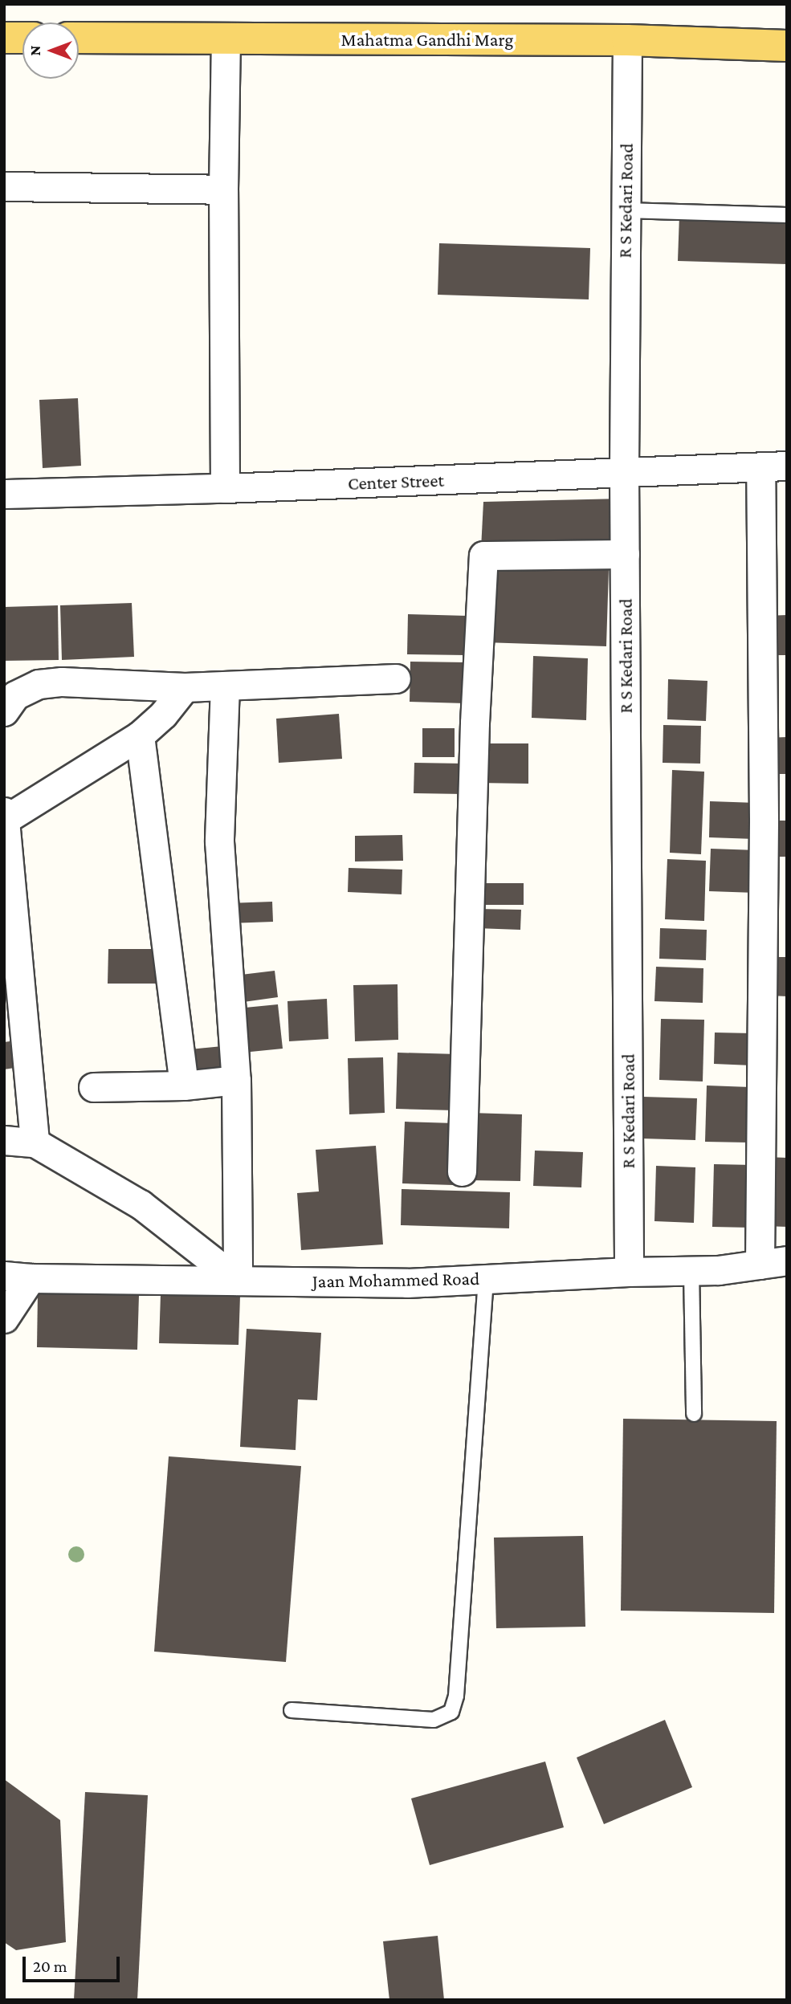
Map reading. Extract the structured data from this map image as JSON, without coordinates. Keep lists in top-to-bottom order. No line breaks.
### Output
{"streets":{"main road":["Mahatma Gandhi Marg"],"street":["R S Kedari Road","Center Street","Jaan Mohammed Road"]},"crossings":[["Mahatma Gandhi Marg","R S Kedari Road"],["R S Kedari Road","Center Street"],["R S Kedari Road","Jaan Mohammed Road"]],"scale_bar":"20 m","north":"left"}
